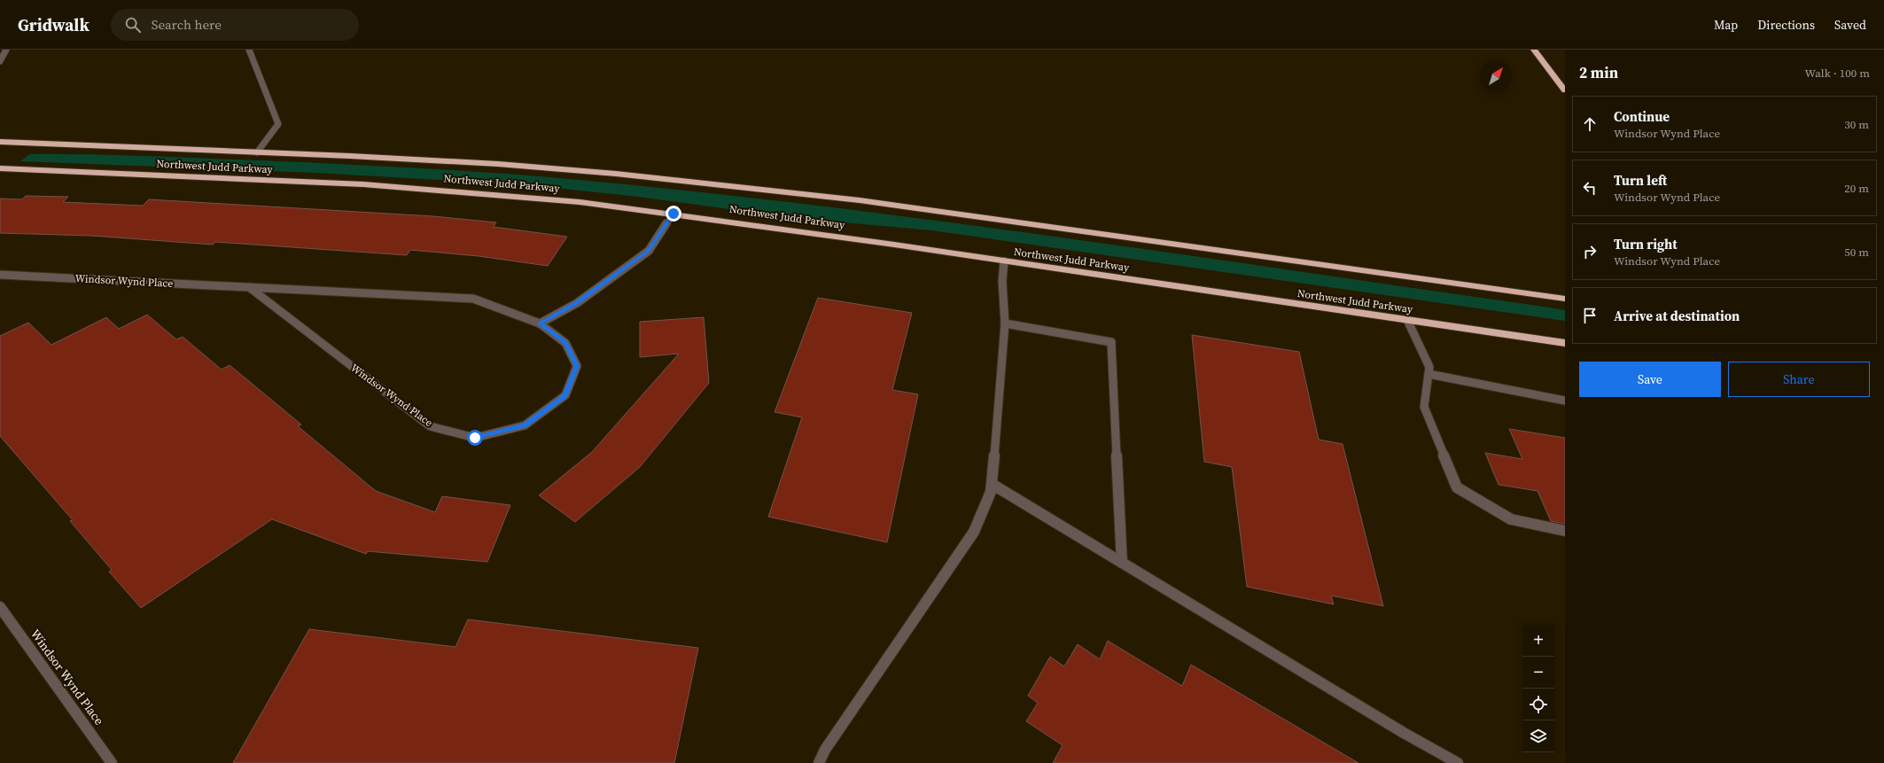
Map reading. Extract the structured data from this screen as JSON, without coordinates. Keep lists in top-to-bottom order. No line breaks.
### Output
{"streets":{"highway":["Northwest Judd Parkway"],"street":["Windsor Wynd Place"]},"north":"top right","page":{"header":"Gridwalk","search":"Search here","nav":["Map","Directions","Saved"],"heading":["2 min","Walk · 100 m"],"list":[["Continue","Windsor Wynd Place","30 m"],["Turn left","Windsor Wynd Place","20 m"],["Turn right","Windsor Wynd Place","50 m"],"Arrive at destination"],"buttons":["Save","Share"],"map_buttons":["+","−"]}}
